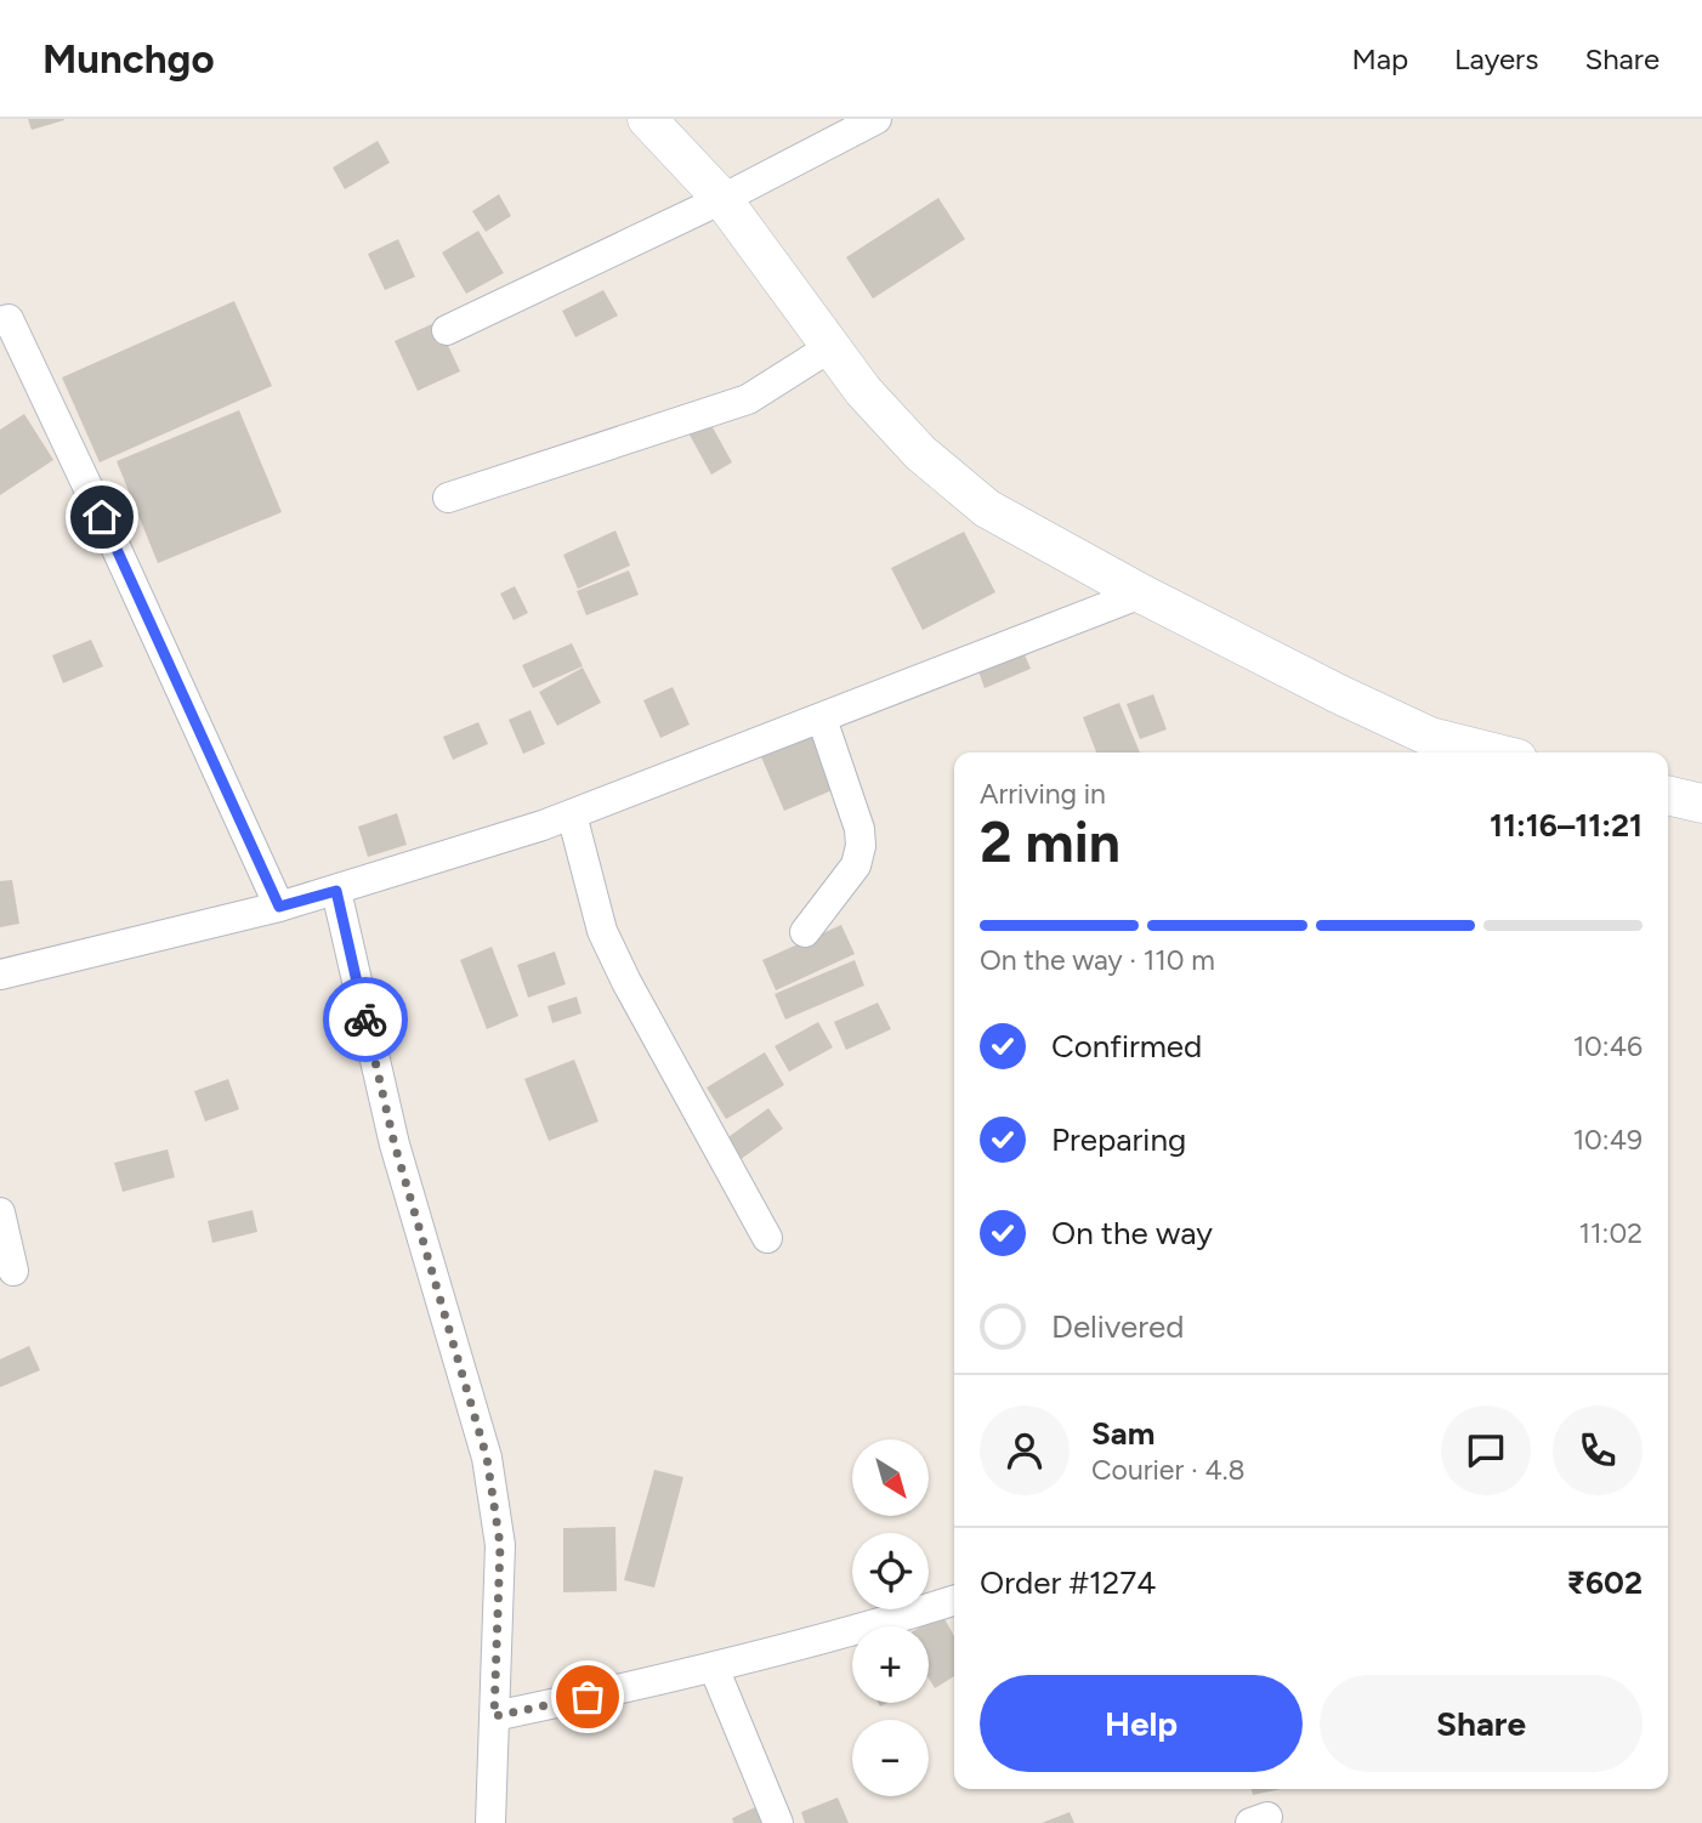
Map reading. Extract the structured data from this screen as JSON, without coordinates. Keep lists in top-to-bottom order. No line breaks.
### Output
{"north":"bottom right","page":{"header":"Munchgo","nav":["Map","Layers","Share"],"heading":["2 min","Arriving in","11:16–11:21"],"panel":["Sam","Courier · 4.8","Order #1274","₹602"],"bar":"On the way · 110 m","list":[["Confirmed","10:46"],["Preparing","10:49"],["On the way","11:02"],"Delivered"],"map_buttons":["+","−"],"buttons":["Help","Share"]}}
